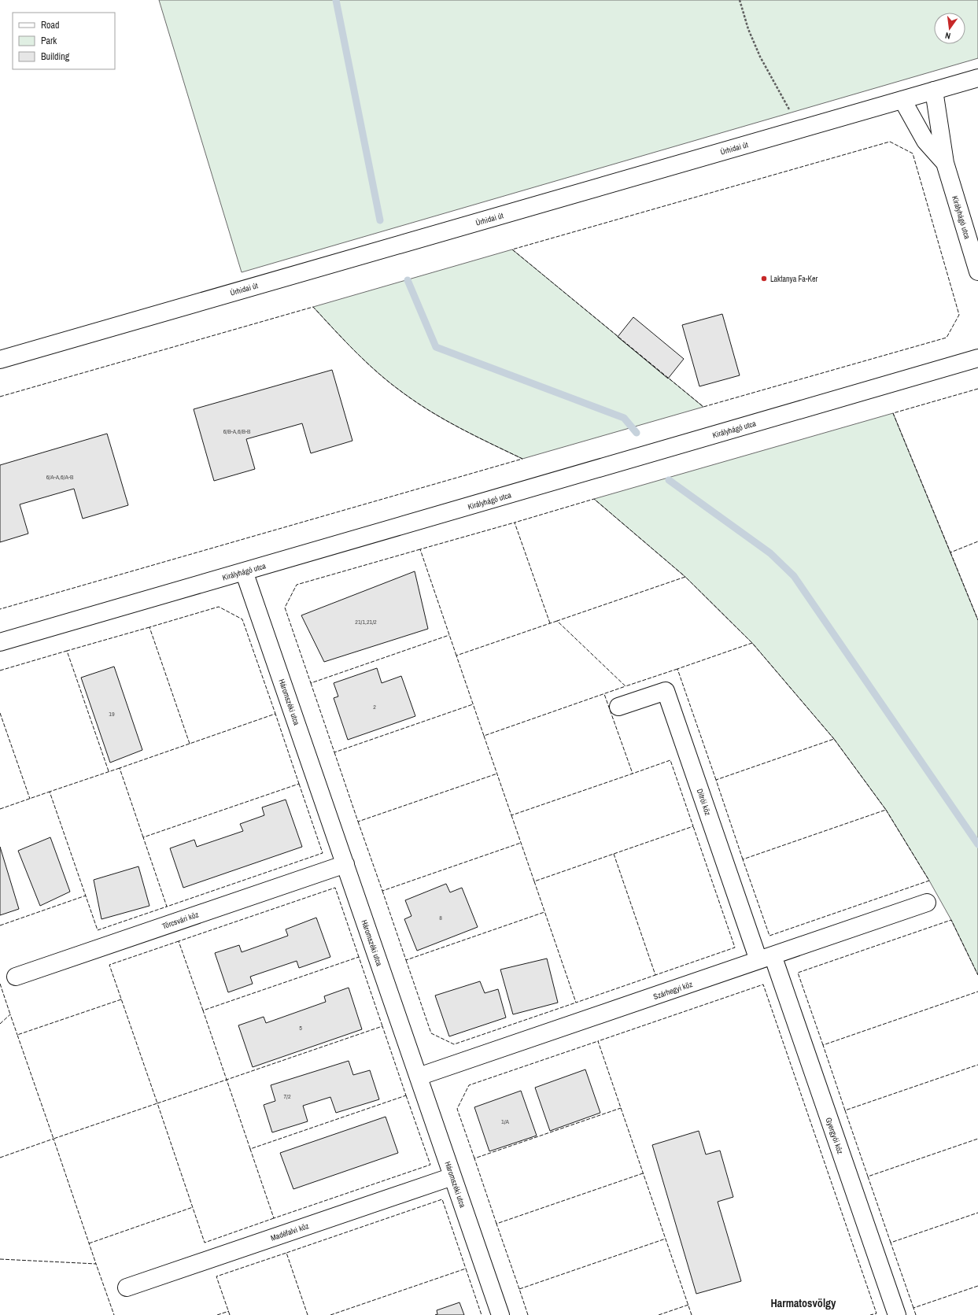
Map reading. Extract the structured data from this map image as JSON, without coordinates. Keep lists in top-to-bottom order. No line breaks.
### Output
{"streets":{"street":["Úrhidai út","Királyhágó utca","Háromszéki utca","Ditrói köz","Törcsvári köz","Szárhegyi köz","Gyergyói köz","Madéfalvi köz"]},"crossings":[["Úrhidai út","Királyhágó utca"],["Királyhágó utca","Háromszéki utca"],["Háromszéki utca","Törcsvári köz"],["Háromszéki utca","Szárhegyi köz"],["Háromszéki utca","Madéfalvi köz"],["Ditrói köz","Szárhegyi köz"],["Ditrói köz","Gyergyói köz"],["Szárhegyi köz","Gyergyói köz"]],"districts":["Harmatosvölgy"],"places":["Laktanya Fa-Ker"],"house_numbers":["6/B-A,6/B-B","6/A-A,6/A-B","21/1,21/2","2","19","8","5","7/2","1/A"],"legend":["Road","Park","Building"],"north":"bottom"}
